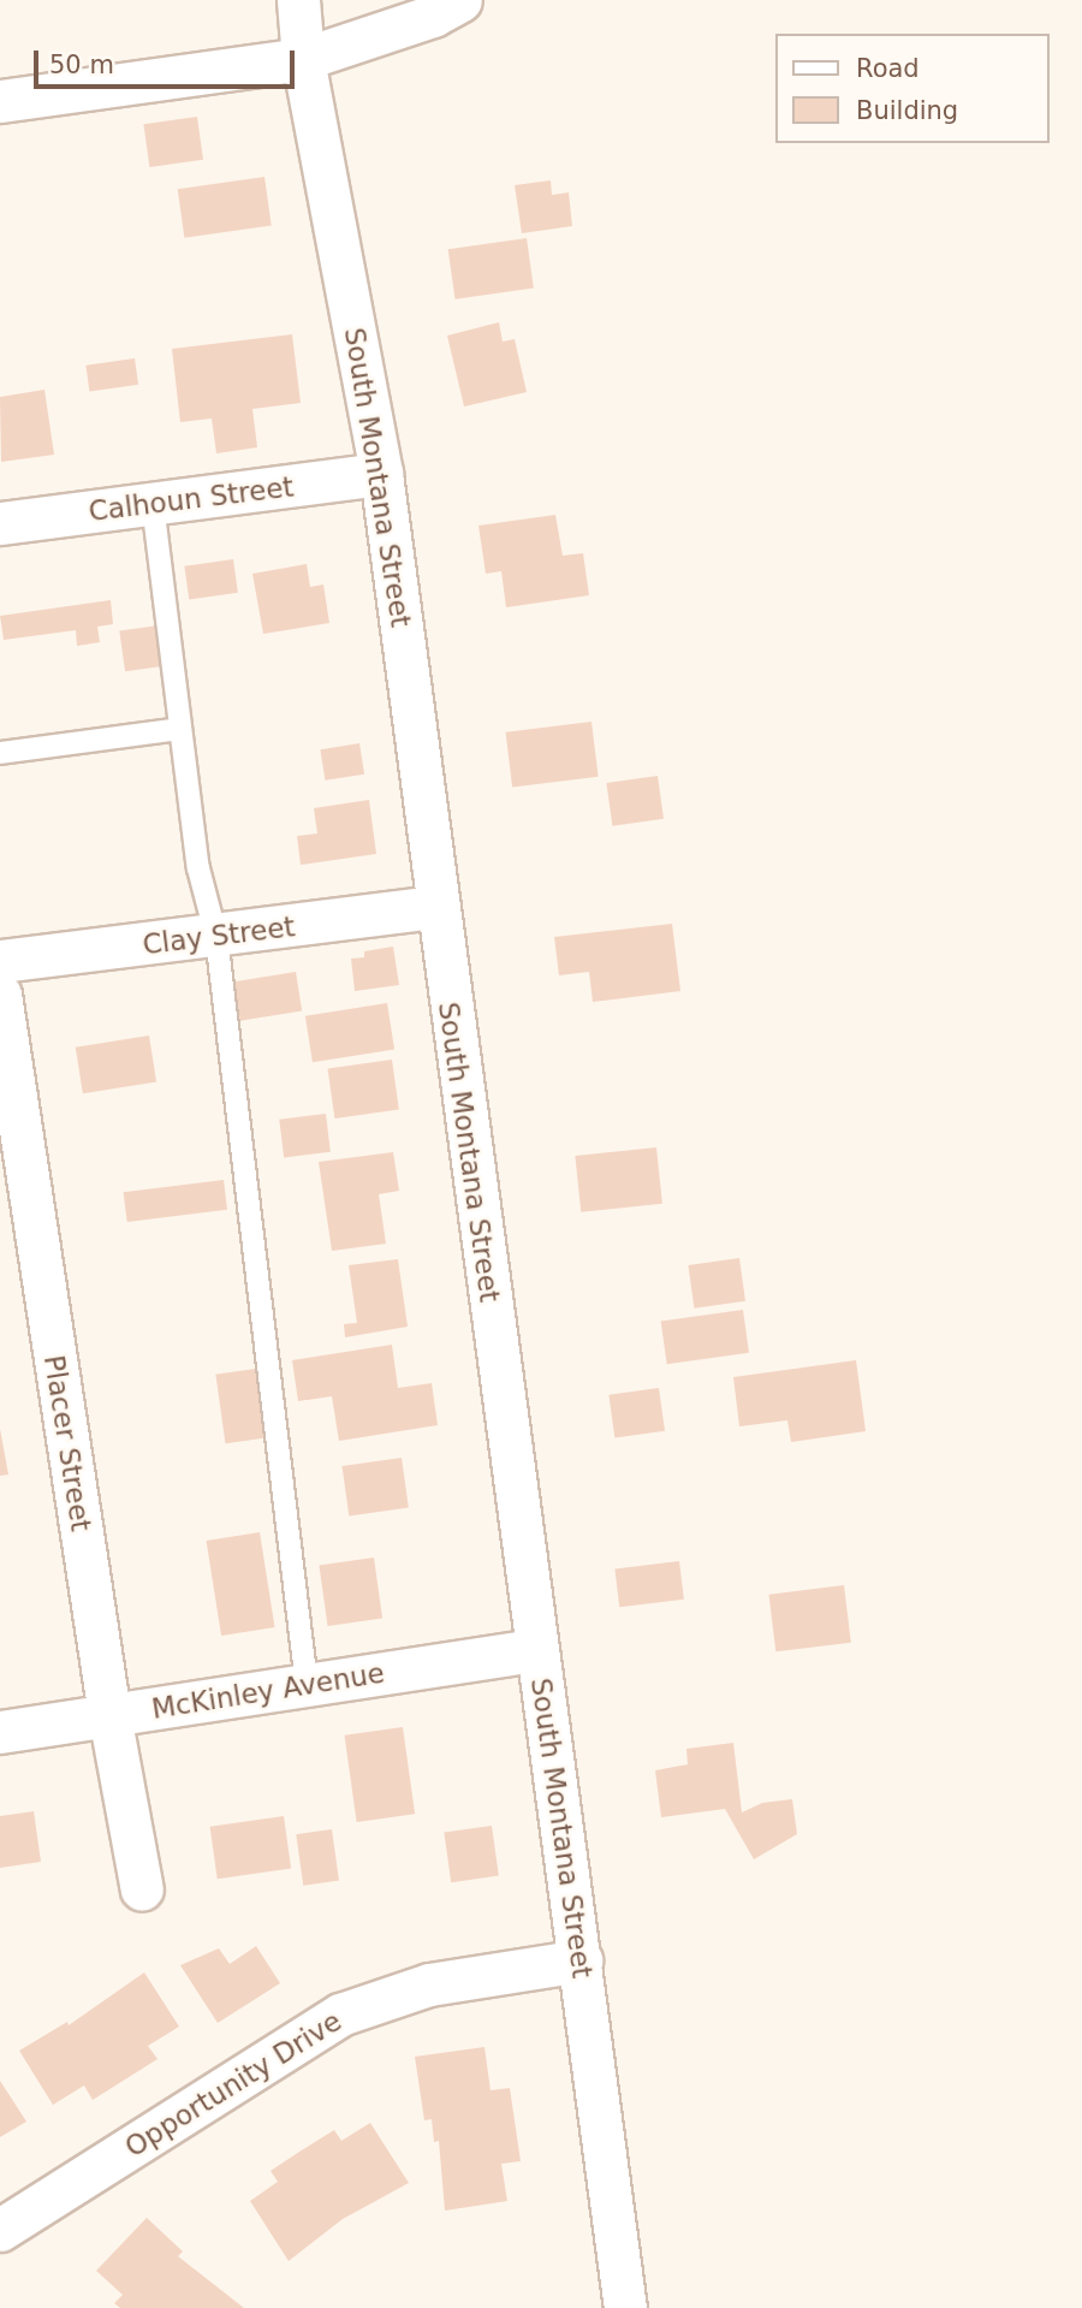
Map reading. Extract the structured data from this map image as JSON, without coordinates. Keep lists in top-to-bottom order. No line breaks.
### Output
{"streets":{"street":["South Montana Street","Calhoun Street","Clay Street","Placer Street","McKinley Avenue","Opportunity Drive"]},"crossings":[["South Montana Street","Calhoun Street"],["South Montana Street","Clay Street"],["South Montana Street","McKinley Avenue"],["South Montana Street","Opportunity Drive"],["Placer Street","McKinley Avenue"]],"legend":["Road","Building"],"scale_bar":"50 m"}
